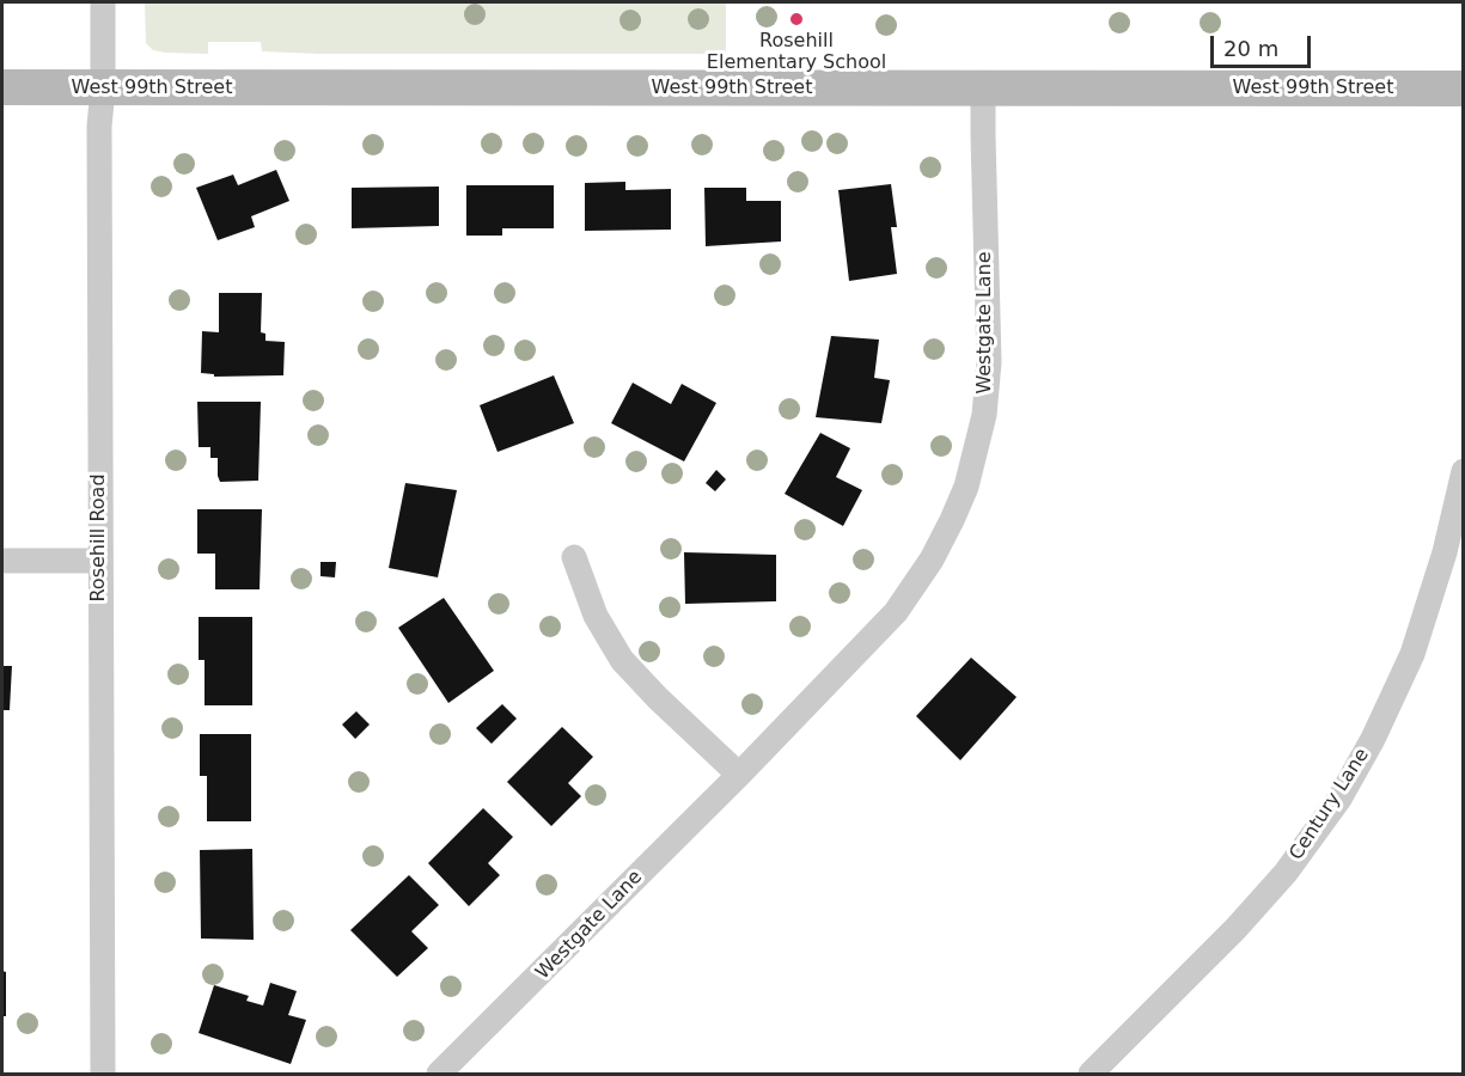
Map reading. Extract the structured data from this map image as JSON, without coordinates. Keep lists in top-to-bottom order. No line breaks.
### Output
{"streets":{"street":["West 99th Street","Westgate Lane","Rosehill Road","Century Lane"]},"crossings":[["West 99th Street","Westgate Lane"],["West 99th Street","Rosehill Road"]],"places":["Rosehill Elementary School"],"scale_bar":"20 m"}
